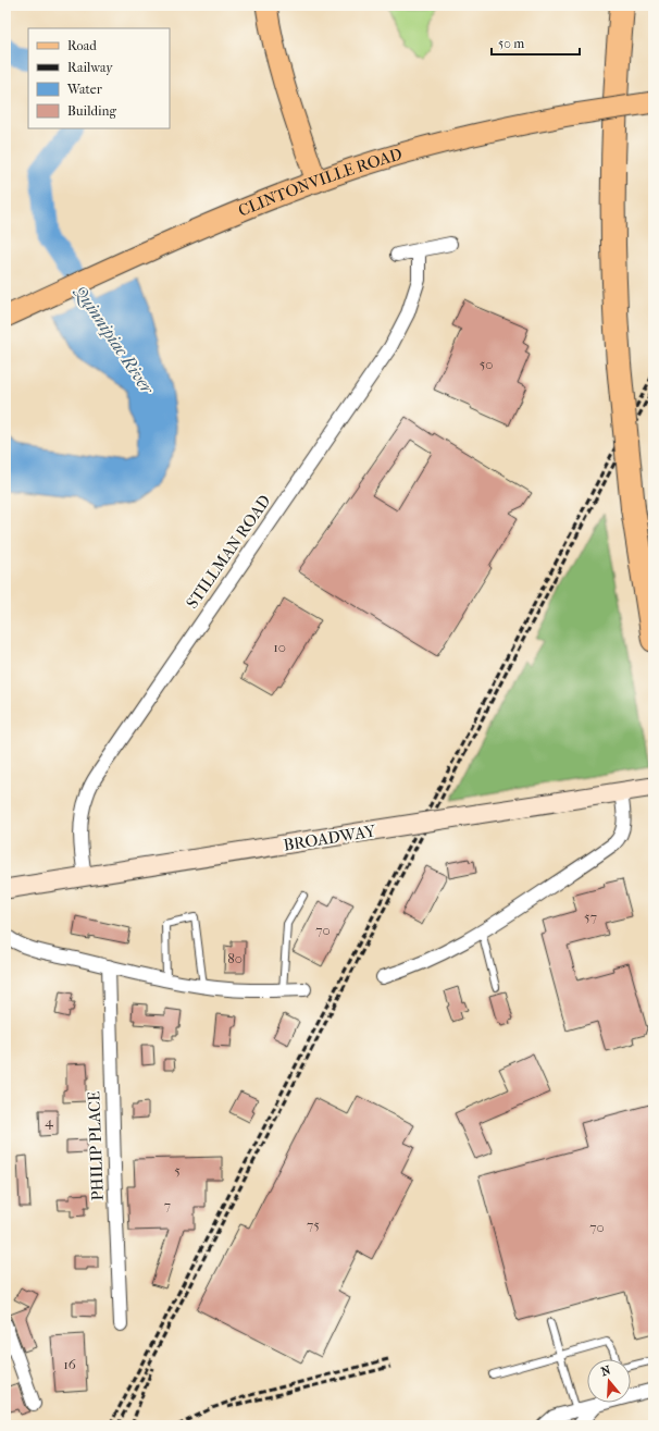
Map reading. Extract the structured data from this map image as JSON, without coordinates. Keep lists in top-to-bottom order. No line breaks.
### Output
{"streets":{"main road":["CLINTONVILLE ROAD","BROADWAY"],"street":["STILLMAN ROAD","PHILIP PLACE"]},"crossings":[["STILLMAN ROAD","BROADWAY"]],"water":["Quinnipiac River"],"house_numbers":["50","10","57","70","80","4","5","7","75","70","16"],"legend":["Road","Railway","Water","Building"],"scale_bar":"50 m","north":"top"}
